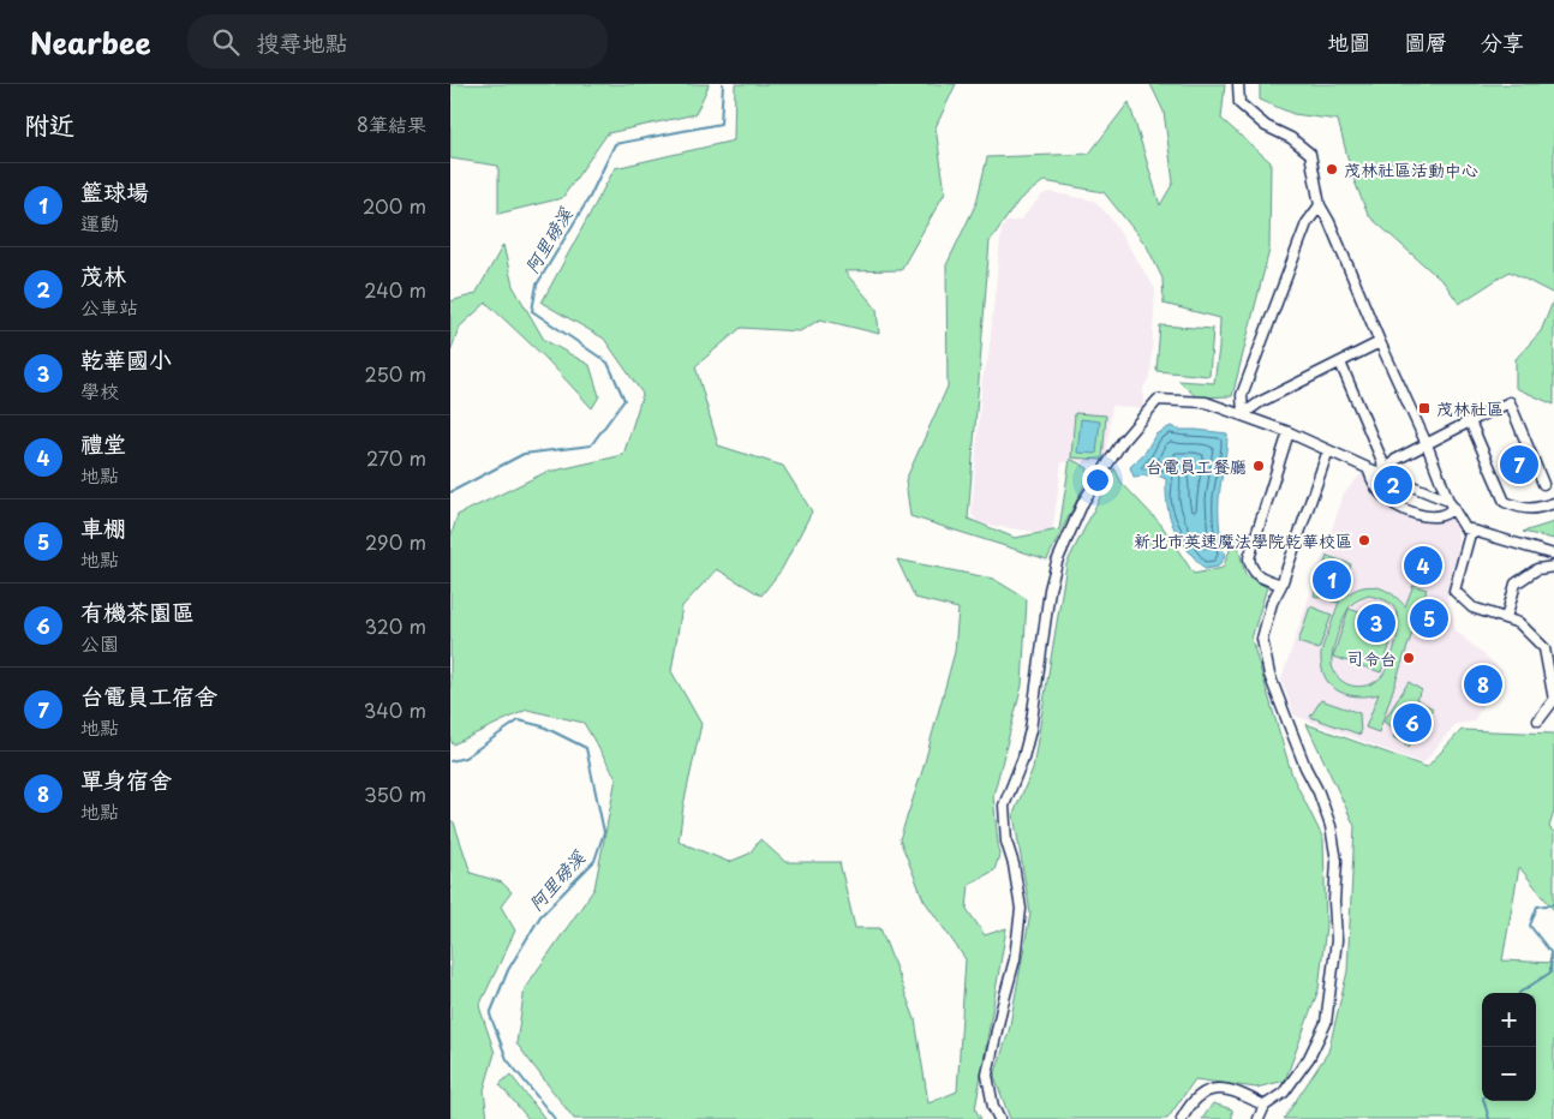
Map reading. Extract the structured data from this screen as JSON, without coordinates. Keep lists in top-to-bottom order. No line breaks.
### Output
{"water":["阿里磅溪"],"places":{"other":["茂林社區活動中心","台電員工餐廳","新北市英速魔法學院乾華校區","司令台"],"transit":["茂林社區"]},"page":{"header":"Nearbee","search":"搜尋地點","nav":["地圖","圖層","分享"],"heading":["附近","8筆結果"],"list":[{"mark":"1","name":"籃球場","note":"運動","value":"200 m"},{"mark":"2","name":"茂林","note":"公車站","value":"240 m"},{"mark":"3","name":"乾華國小","note":"學校","value":"250 m"},{"mark":"4","name":"禮堂","note":"地點","value":"270 m"},{"mark":"5","name":"車棚","note":"地點","value":"290 m"},{"mark":"6","name":"有機茶園區","note":"公園","value":"320 m"},{"mark":"7","name":"台電員工宿舍","note":"地點","value":"340 m"},{"mark":"8","name":"單身宿舍","note":"地點","value":"350 m"}],"pins":["7","2","4","1","5","3","8","6"],"map_buttons":["+","−"]}}
